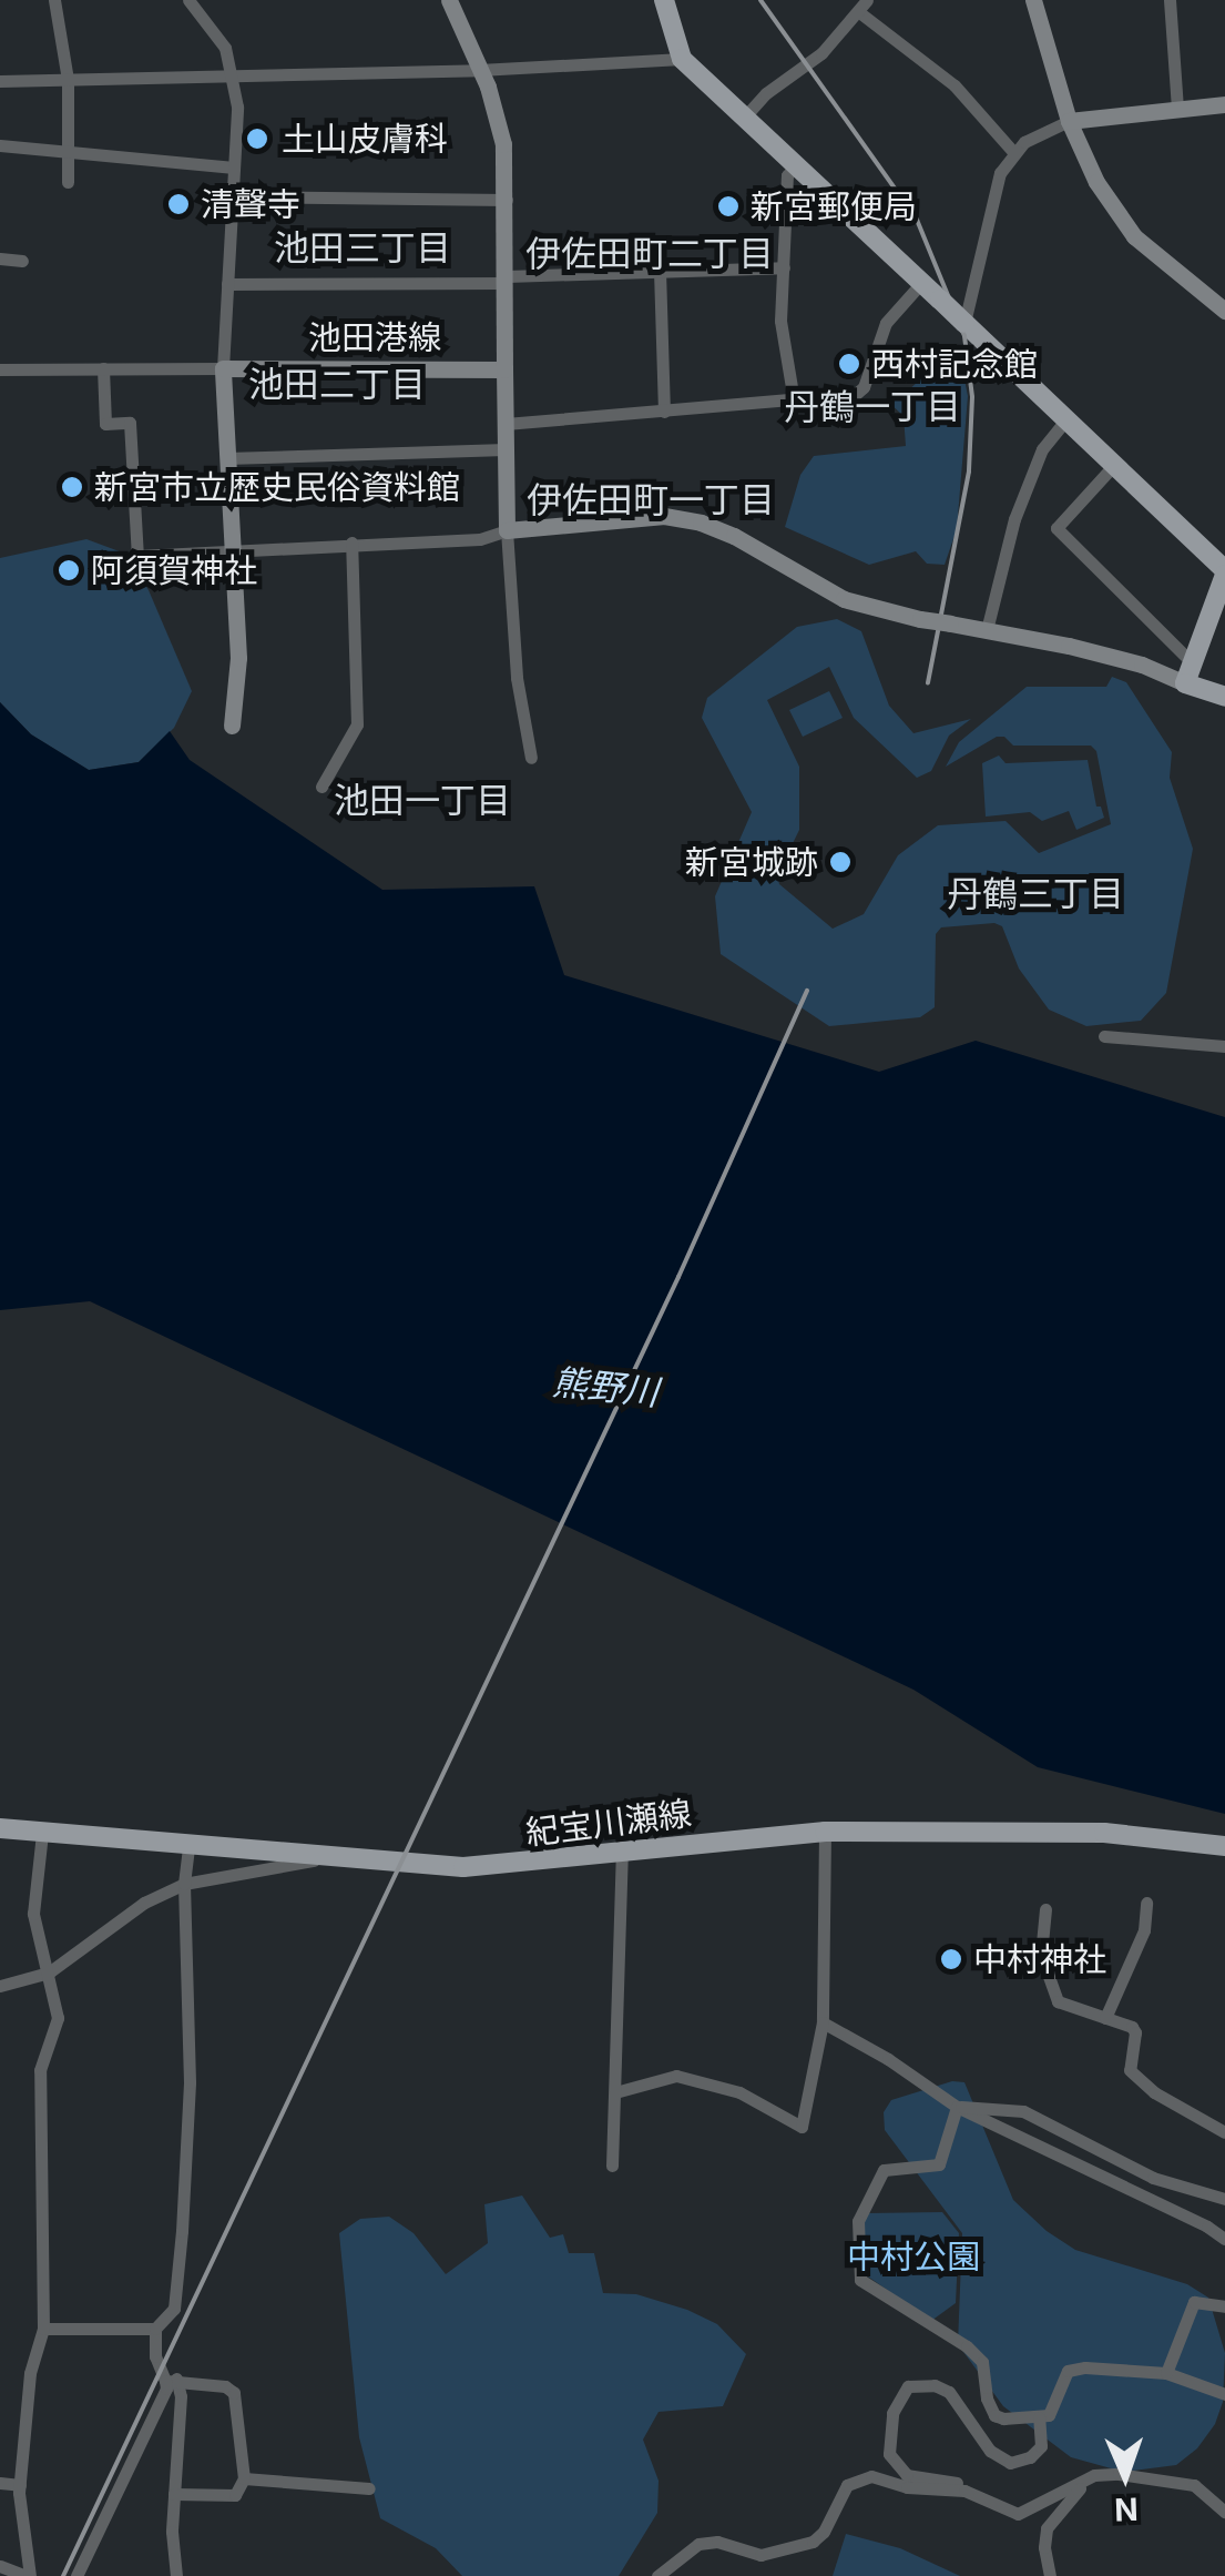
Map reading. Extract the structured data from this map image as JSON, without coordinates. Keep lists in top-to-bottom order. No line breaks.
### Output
{"streets":{"main road":["紀宝川瀬線"],"street":["池田港線"]},"districts":["池田三丁目","伊佐田町二丁目","池田二丁目","丹鶴一丁目","伊佐田町一丁目","池田一丁目","丹鶴三丁目"],"water":["熊野川"],"parks":["中村公園"],"places":["土山皮膚科","清聲寺","新宮郵便局","西村記念館","新宮市立歴史民俗資料館","阿須賀神社","新宮城跡","中村神社"],"north":"bottom"}
